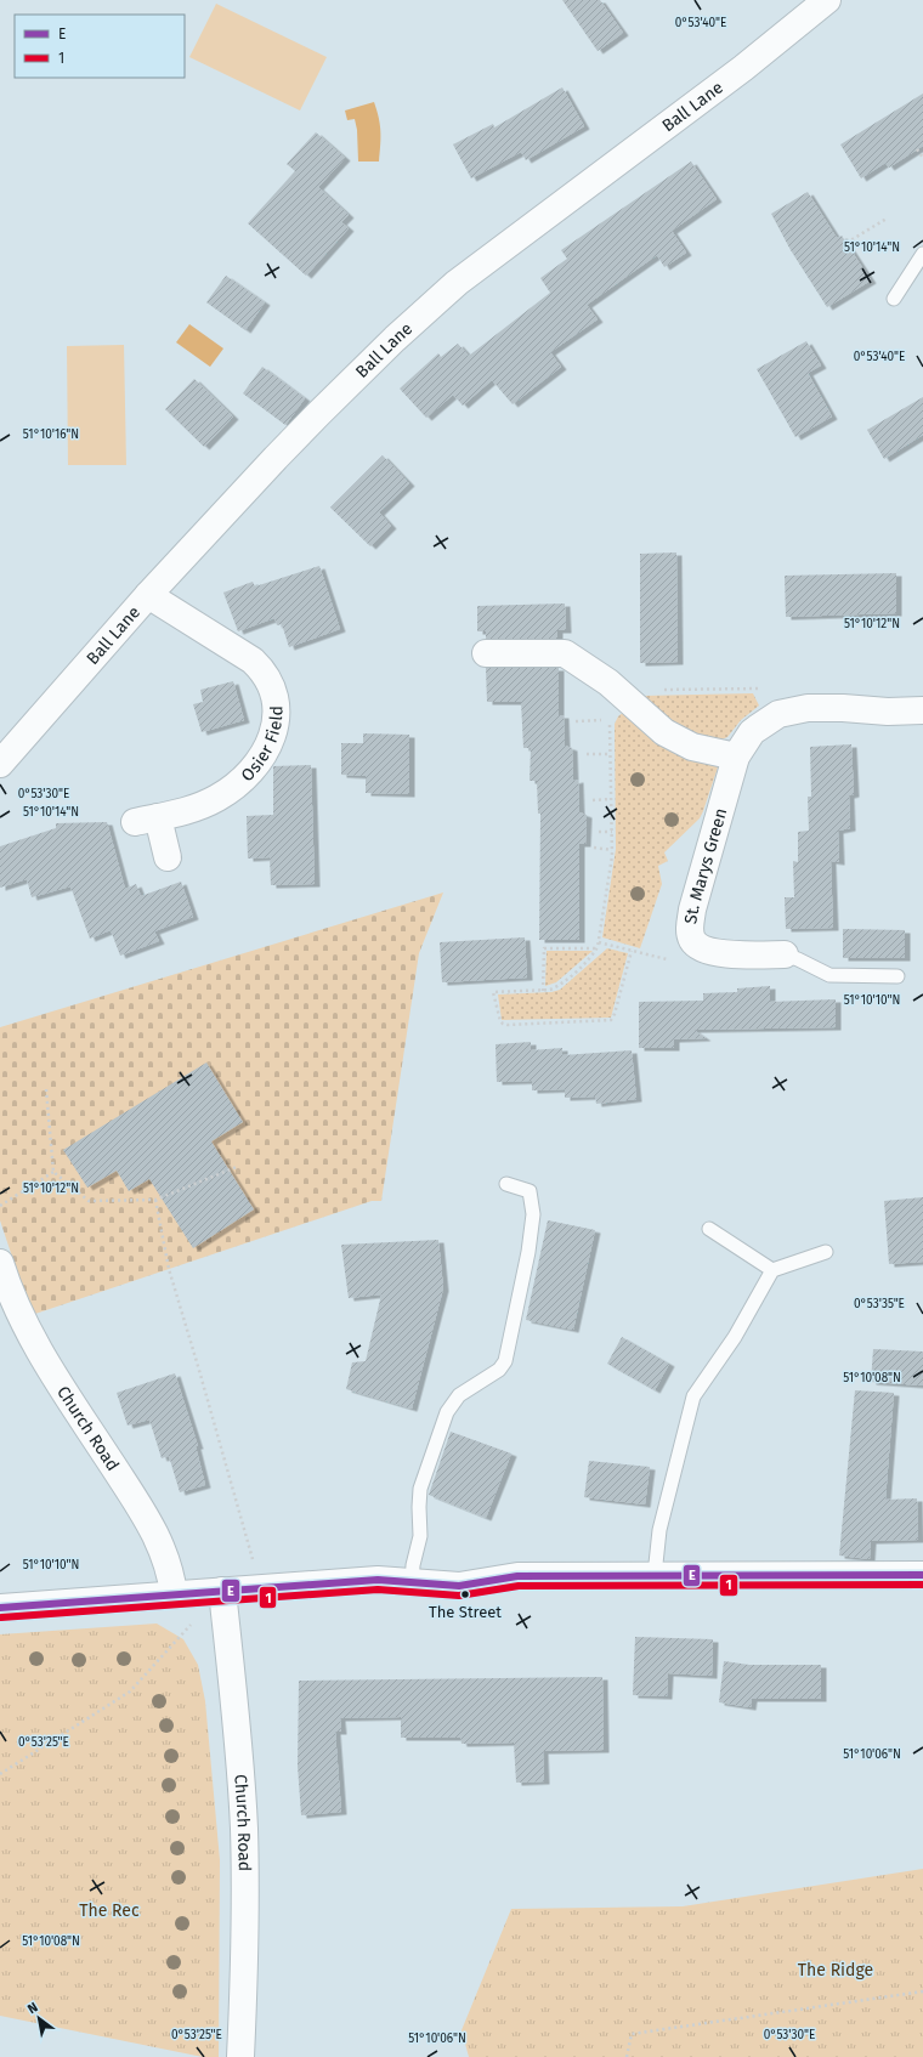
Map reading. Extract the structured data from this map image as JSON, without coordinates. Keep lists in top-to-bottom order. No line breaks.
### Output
{"streets":{"street":["Ball Lane","Osier Field","St. Marys Green","Church Road"]},"crossings":[["Ball Lane","Osier Field"]],"parks":["The Rec","The Ridge"],"places":["The Street"],"lines":["transit line E","transit line 1"],"legend":["E","1"],"north":"top left","coordinates":["0°53'40\"E","51°10'14\"N","51°10'16\"N","51°10'12\"N","0°53'30\"E","51°10'10\"N","0°53'35\"E","51°10'08\"N","0°53'25\"E","51°10'06\"N"]}
